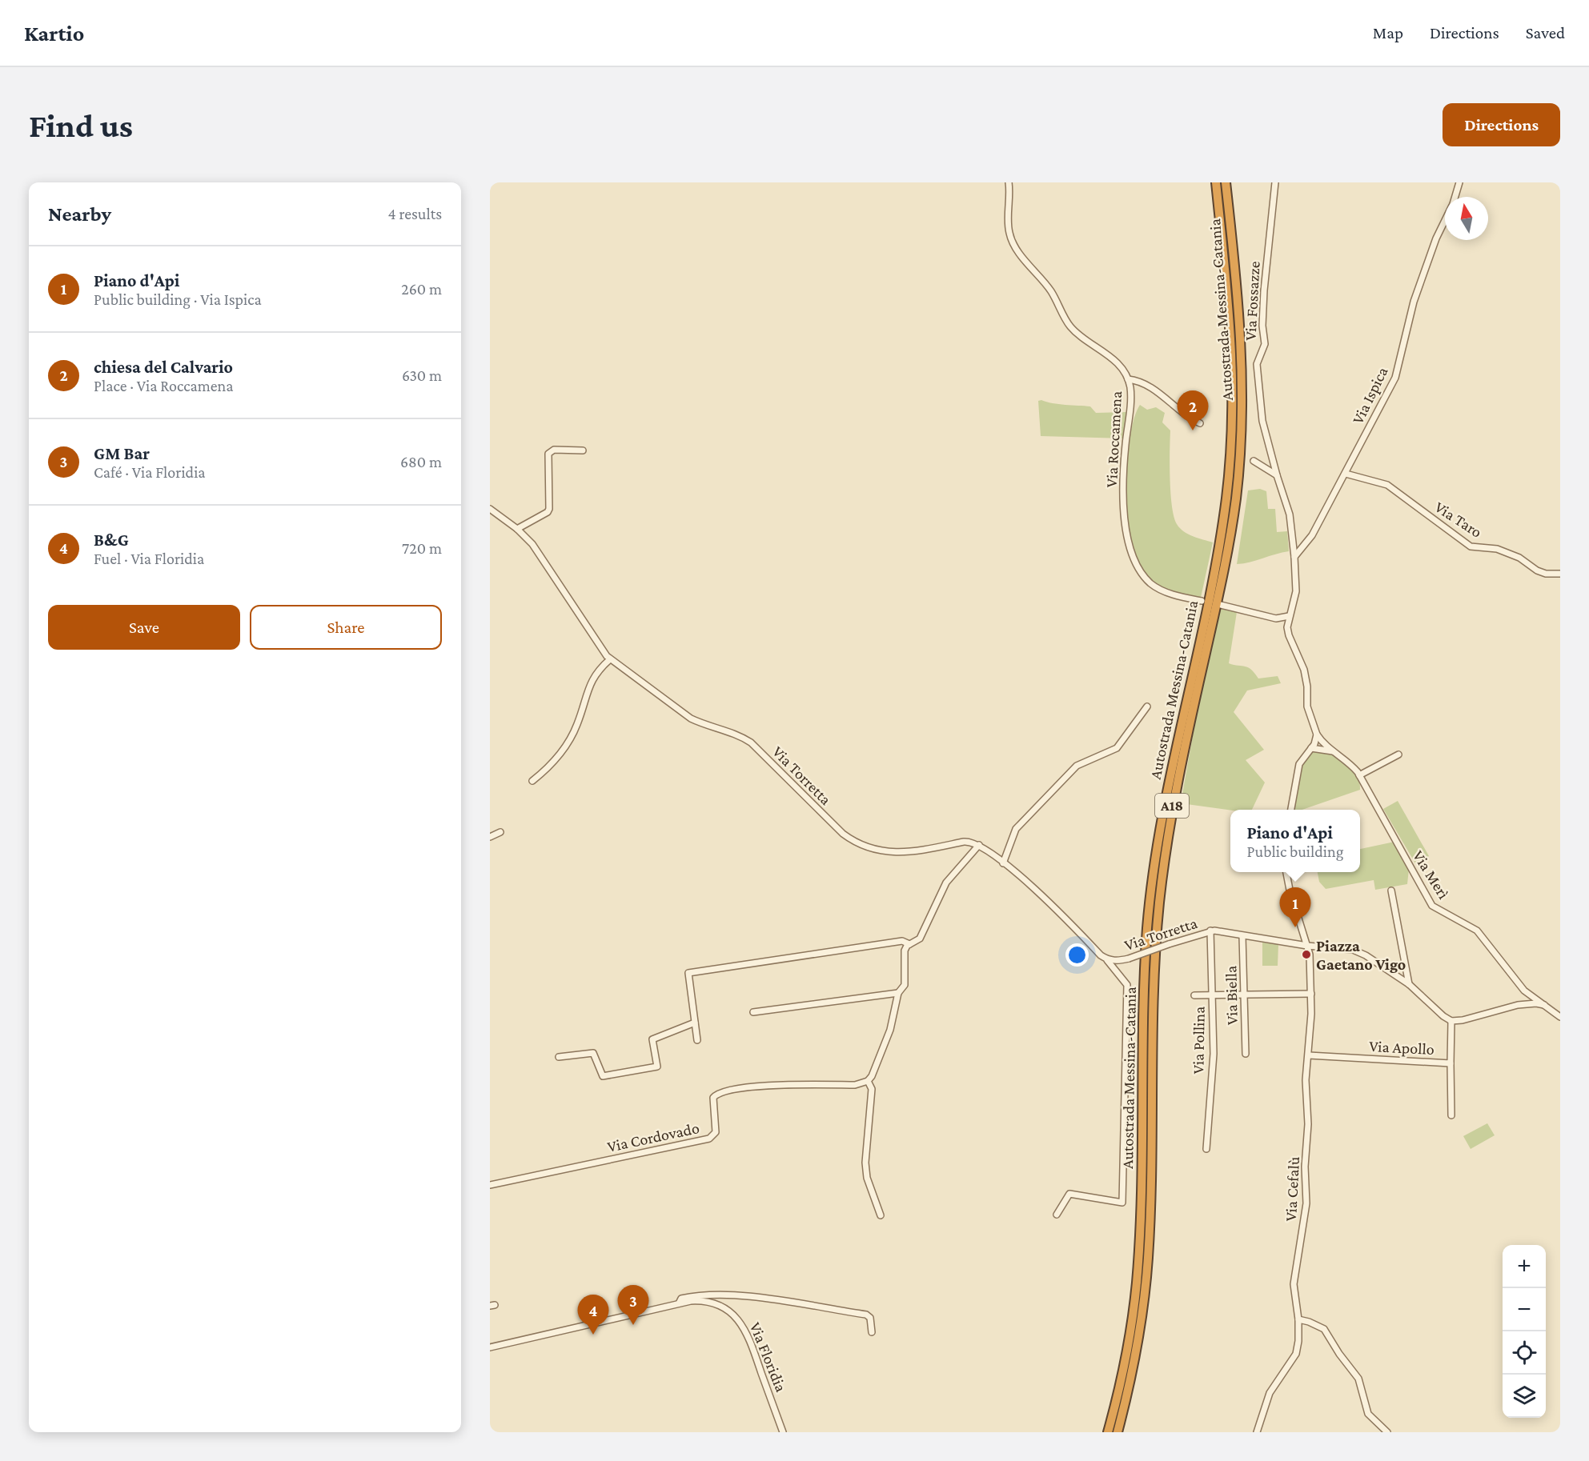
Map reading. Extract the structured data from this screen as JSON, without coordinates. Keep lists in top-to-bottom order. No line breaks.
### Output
{"streets":{"highway":["Autostrada Messina-Catania","A18"],"street":["Via Fossazze","Via Ispica","Via Roccamena","Via Taro","Via Torretta","Via Merì","Via Biella","Via Pollina","Via Apollo","Via Cordovado","Via Cefalù","Via Floridia"]},"crossings":[["Via Ispica","Via Taro"],["Via Torretta","Via Biella"],["Via Torretta","Via Pollina"],["Via Torretta","Via Apollo"],["Via Torretta","Via Cefalù"],["Via Apollo","Via Cefalù"]],"places":["Piazza Gaetano Vigo"],"north":"top","page":{"header":"Kartio","nav":["Map","Directions","Saved"],"buttons":["Directions",["Save","Share"]],"title":"Find us","heading":["Nearby","4 results"],"list":[{"mark":"1","name":"Piano d'Api","note":"Public building · Via Ispica","value":"260 m"},{"mark":"2","name":"chiesa del Calvario","note":"Place · Via Roccamena","value":"630 m"},{"mark":"3","name":"GM Bar","note":"Café · Via Floridia","value":"680 m"},{"mark":"4","name":"B&G","note":"Fuel · Via Floridia","value":"720 m"}],"pins":["2","1","3","4"],"popup":["Piano d'Api","Public building"],"map_buttons":["+","−"]}}
